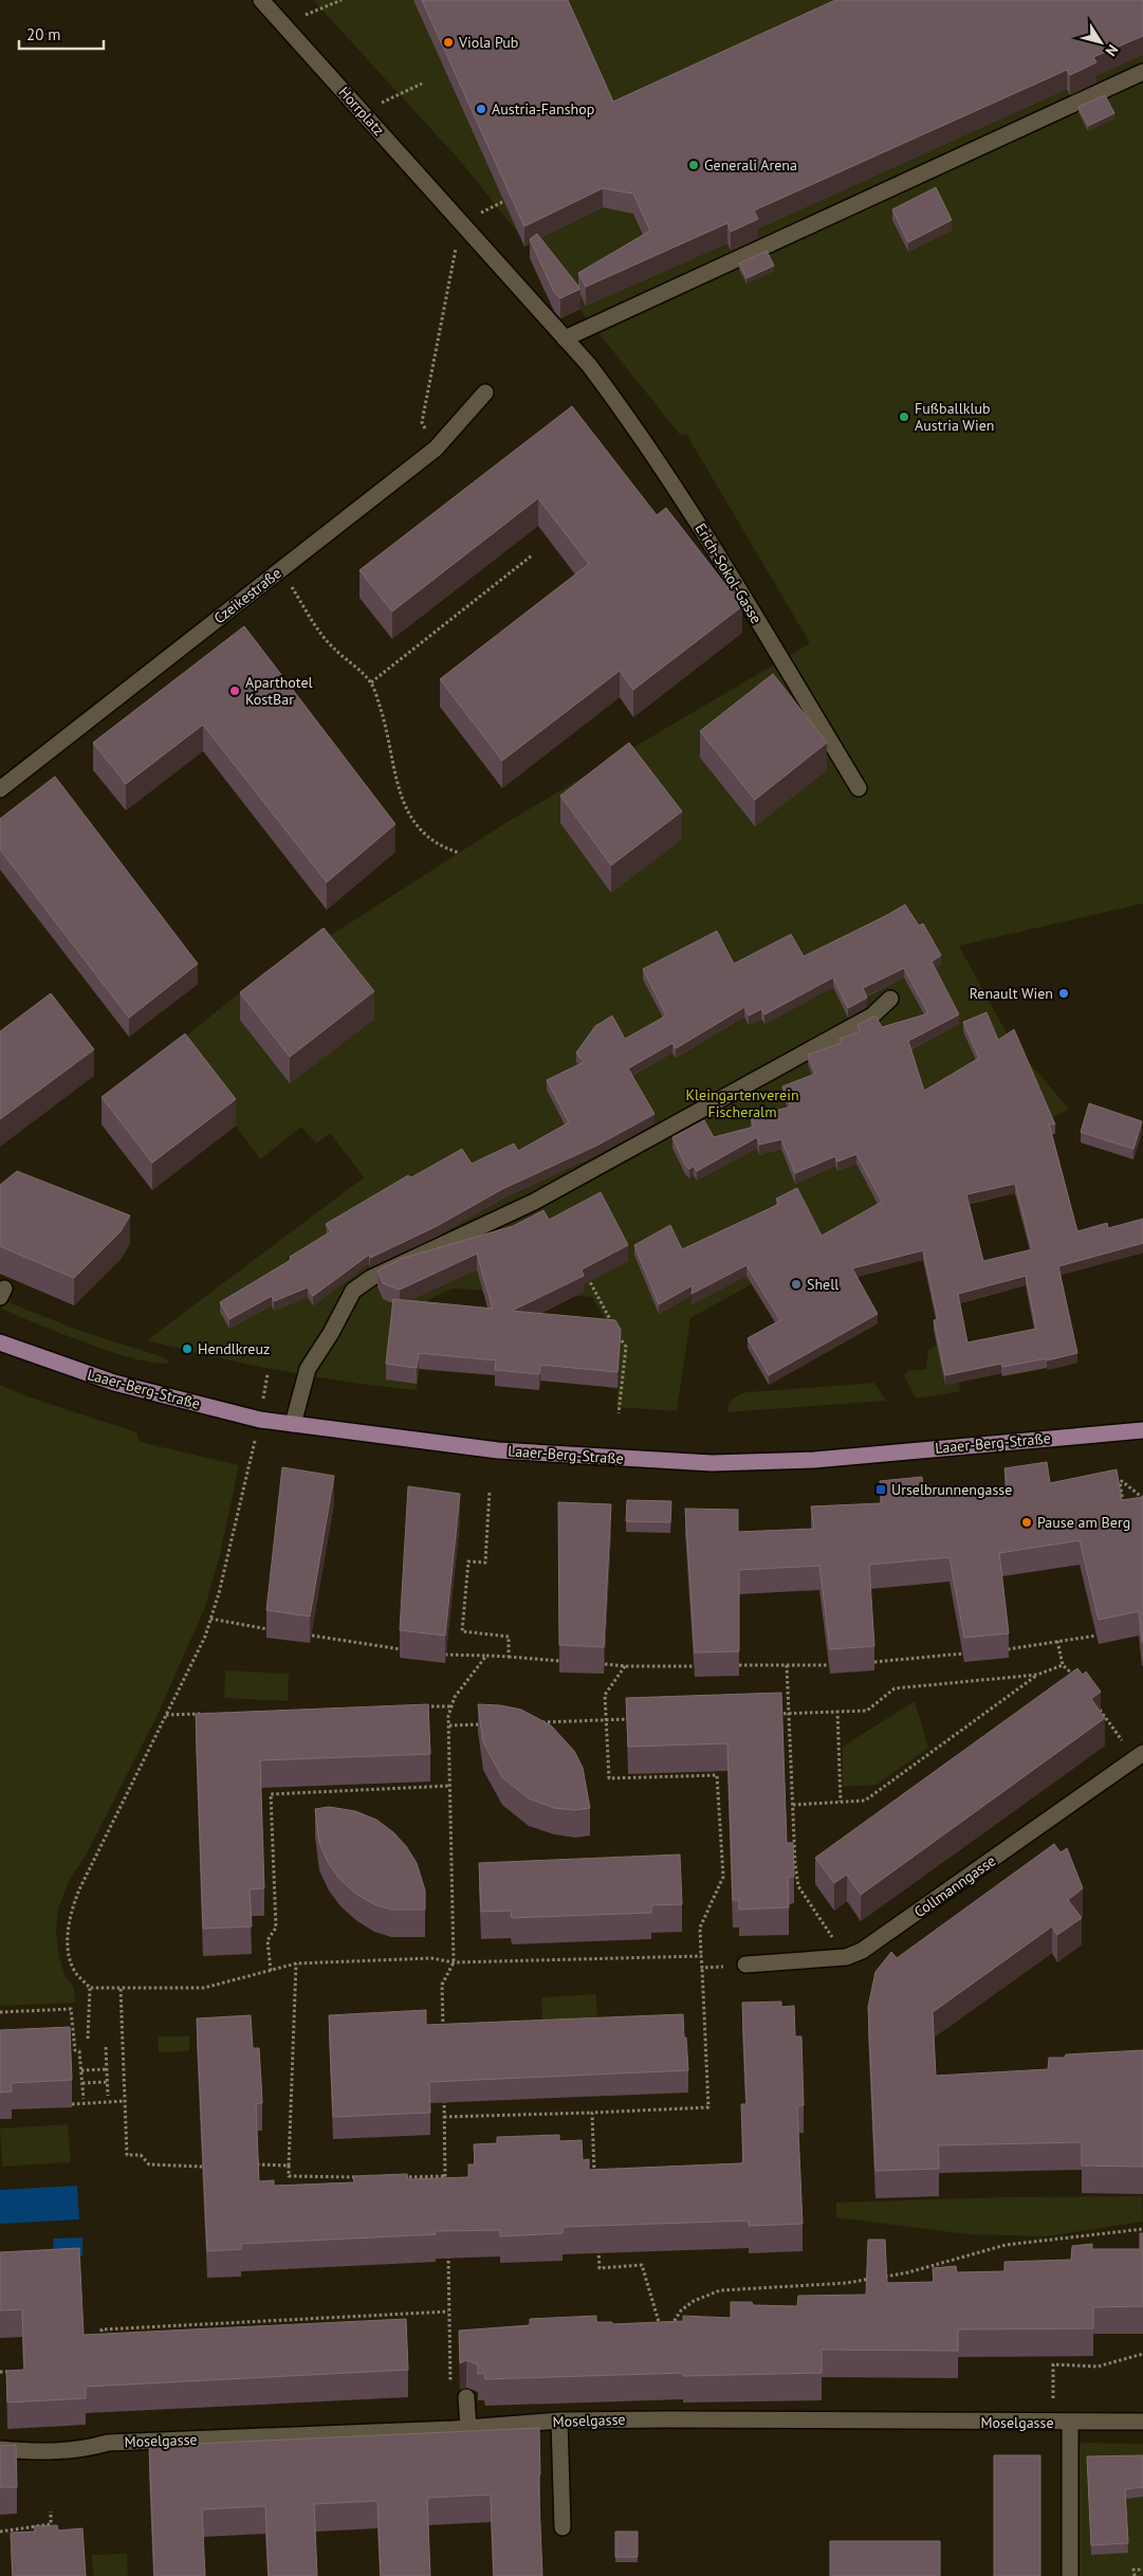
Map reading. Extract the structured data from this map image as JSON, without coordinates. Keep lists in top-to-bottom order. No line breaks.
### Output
{"streets":{"main road":["Laaer-Berg-Straße"],"street":["Horrplatz","Erich-Sokol-Gasse","Czeikestraße","Collmanngasse","Moselgasse"]},"crossings":[["Horrplatz","Erich-Sokol-Gasse"]],"parks":["Kleingartenverein Fischeralm"],"places":{"other":["Viola Pub","Austria-Fanshop","Generali Arena","Fußballklub Austria Wien","Aparthotel KostBar","Renault Wien","Shell","Hendlkreuz","Pause am Berg"],"transit":["Urselbrunnengasse"]},"scale_bar":"20 m","north":"bottom right"}
